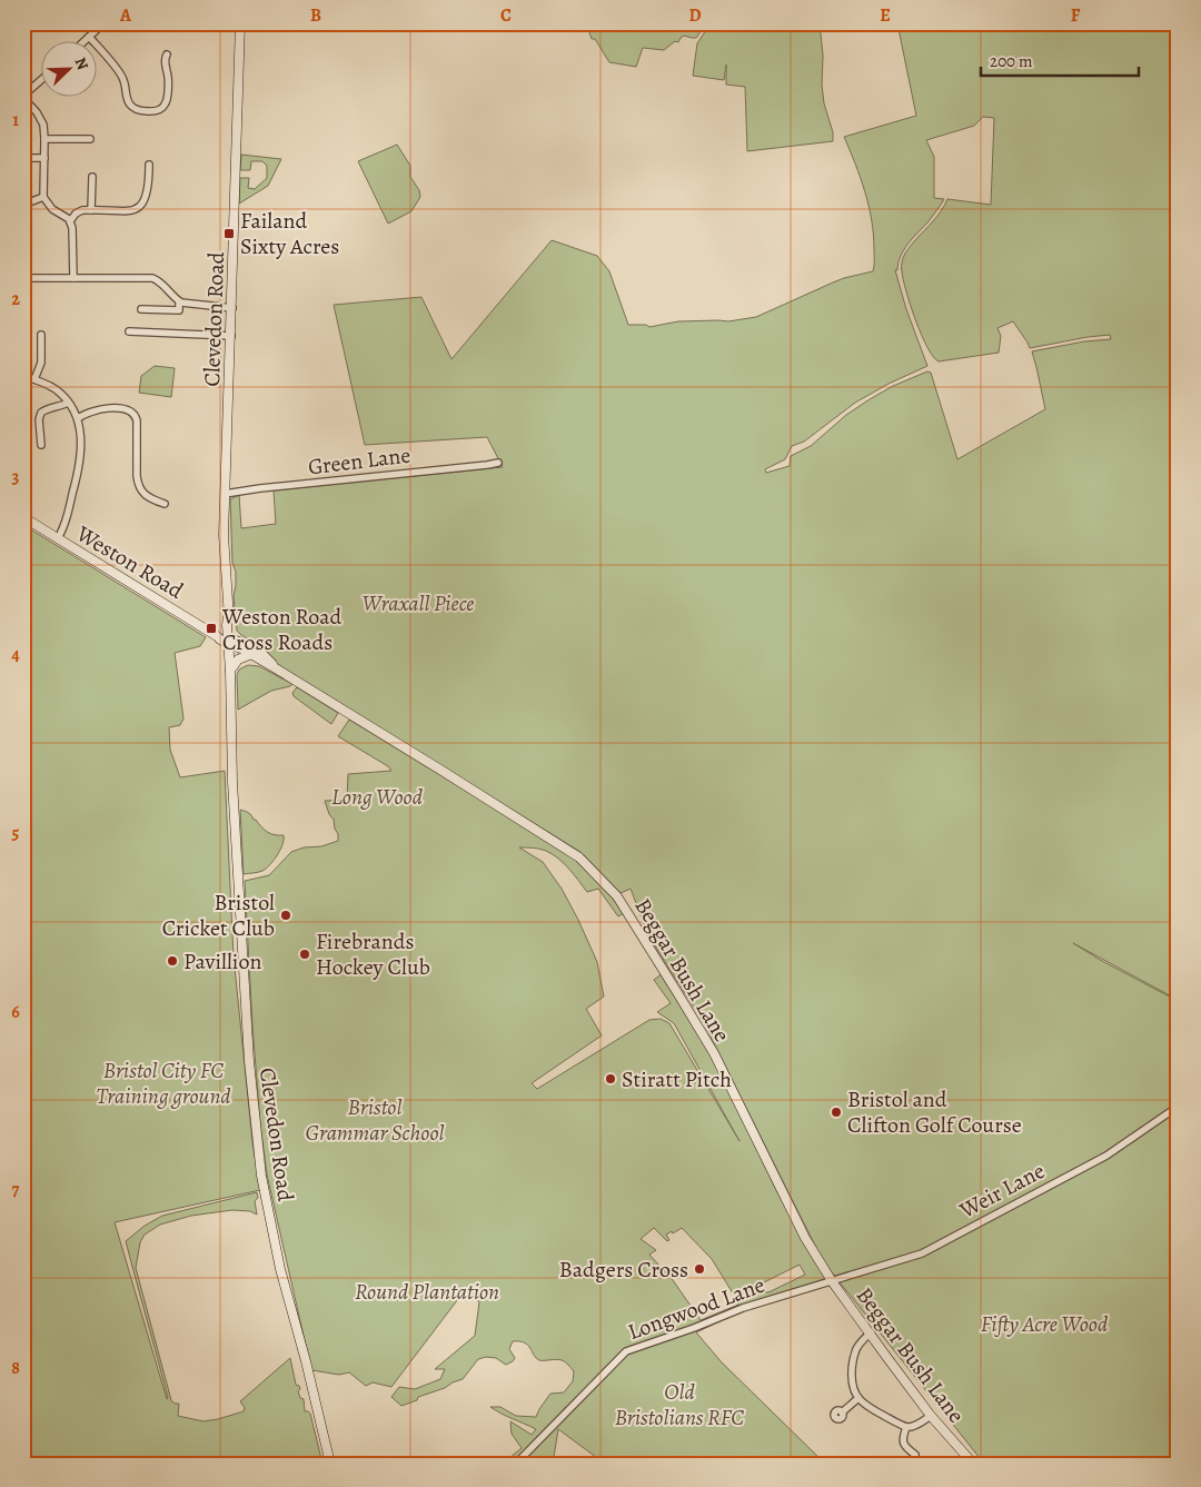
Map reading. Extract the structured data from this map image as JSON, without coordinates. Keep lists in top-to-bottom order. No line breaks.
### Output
{"streets":{"main road":["Clevedon Road","Weston Road","Beggar Bush Lane"],"street":["Green Lane","Weir Lane","Longwood Lane"]},"crossings":[["Clevedon Road","Green Lane"],["Clevedon Road","Weston Road"],["Clevedon Road","Beggar Bush Lane"],["Weston Road","Beggar Bush Lane"],["Beggar Bush Lane","Weir Lane"],["Beggar Bush Lane","Longwood Lane"],["Weir Lane","Longwood Lane"]],"parks":["Wraxall Piece","Long Wood","Bristol City FC Training ground","Bristol Grammar School","Round Plantation","Fifty Acre Wood","Old Bristolians RFC"],"places":{"transit":["Failand Sixty Acres","Weston Road Cross Roads"],"other":["Bristol Cricket Club","Firebrands Hockey Club","Pavillion","Stiratt Pitch","Bristol and Clifton Golf Course","Badgers Cross"]},"scale_bar":"200 m","north":"top right","grid":{"columns":["A","B","C","D","E","F"],"rows":["1","2","3","4","5","6","7","8"]}}
